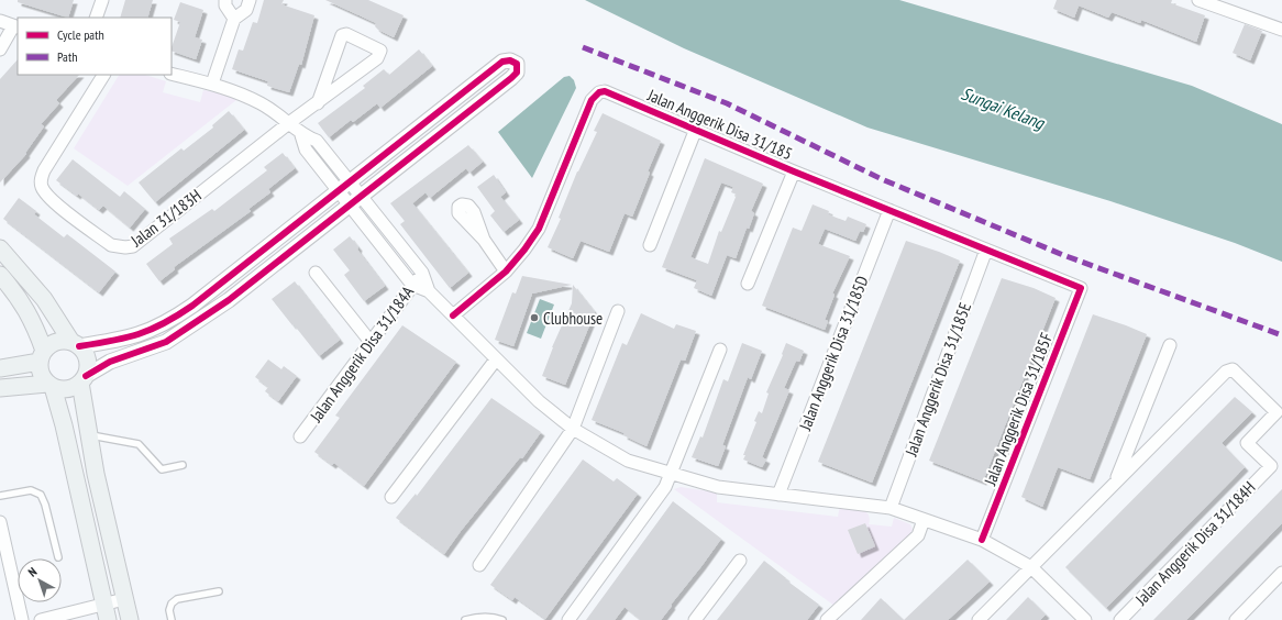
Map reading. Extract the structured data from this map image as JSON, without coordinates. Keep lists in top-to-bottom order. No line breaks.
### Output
{"streets":{"street":["Jalan Anggerik Disa 31/185","Jalan 31/183H","Jalan Anggerik Disa 31/185D","Jalan Anggerik Disa 31/184A","Jalan Anggerik Disa 31/185E","Jalan Anggerik Disa 31/185F","Jalan Anggerik Disa 31/184H"]},"crossings":[["Jalan Anggerik Disa 31/185","Jalan Anggerik Disa 31/185D"],["Jalan Anggerik Disa 31/185","Jalan Anggerik Disa 31/185E"],["Jalan Anggerik Disa 31/185","Jalan Anggerik Disa 31/185F"]],"water":["Sungai Kelang"],"places":["Clubhouse"],"legend":["Cycle path","Path"],"north":"top left"}
